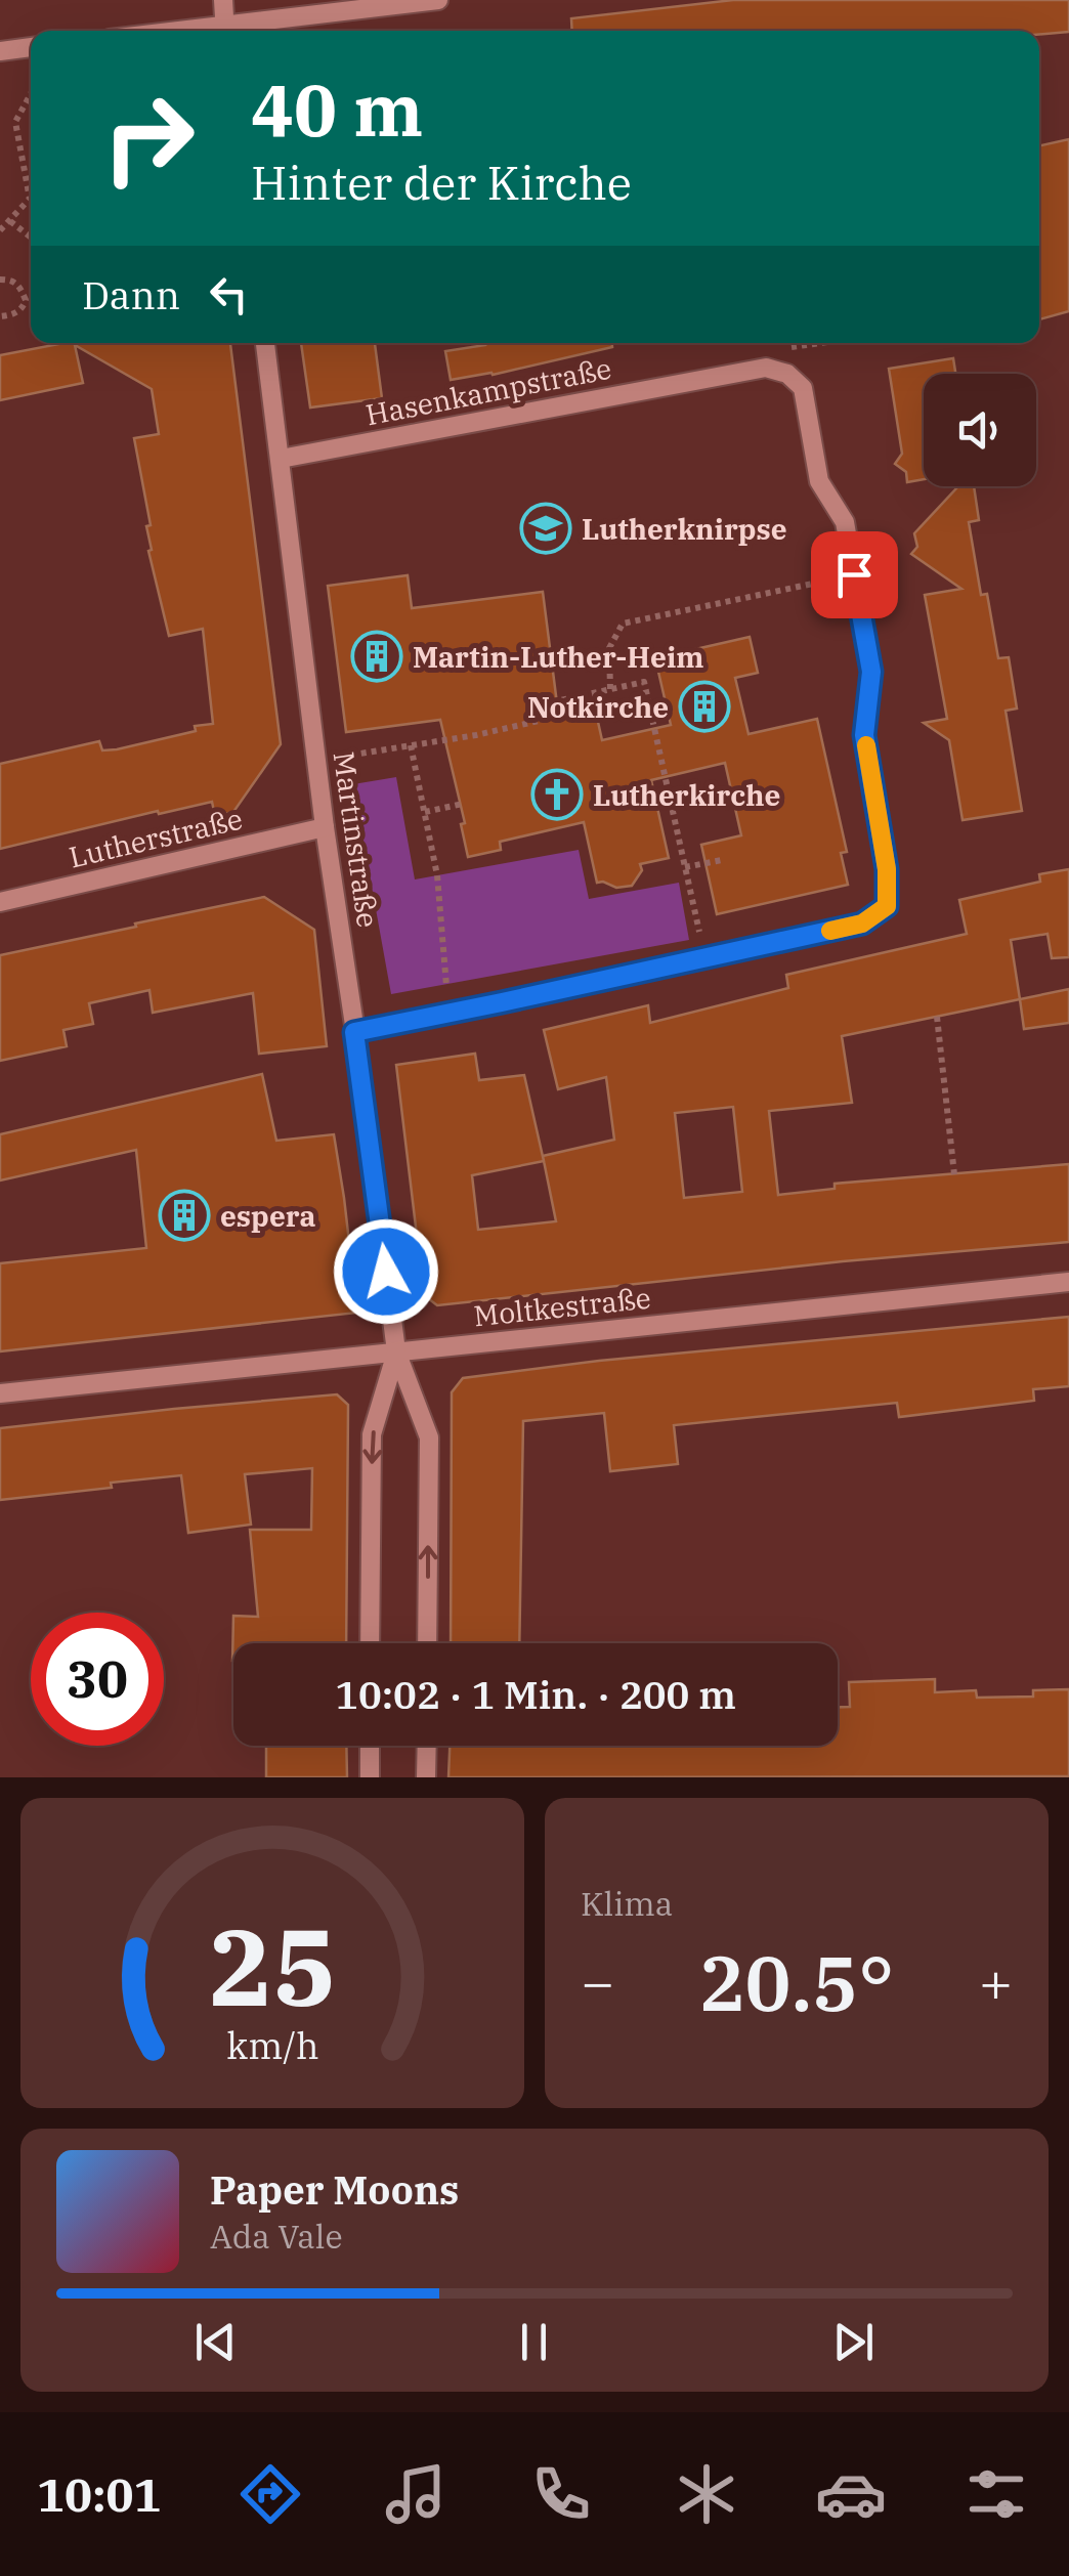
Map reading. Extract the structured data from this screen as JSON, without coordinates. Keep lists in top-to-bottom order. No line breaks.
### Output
{"streets":{"street":["Hasenkampstraße","Lutherstraße","Martinstraße","Moltkestraße"]},"crossings":[["Hasenkampstraße","Martinstraße"],["Lutherstraße","Martinstraße"],["Martinstraße","Moltkestraße"]],"places":{"school or university":["Lutherknirpse"],"building":["Martin-Luther-Heim","Notkirche","espera"],"church":["Lutherkirche"]},"page":{"turn":["40 m","Hinter der Kirche"],"then":"Dann","limit":"30","trip":"10:02 · 1 Min. · 200 m","tile":"Klima","heat":["−","20.5°","+"],"song":["Paper Moons","Ada Vale"],"tabs":"10:01","gauge":["25","km/h"]}}
